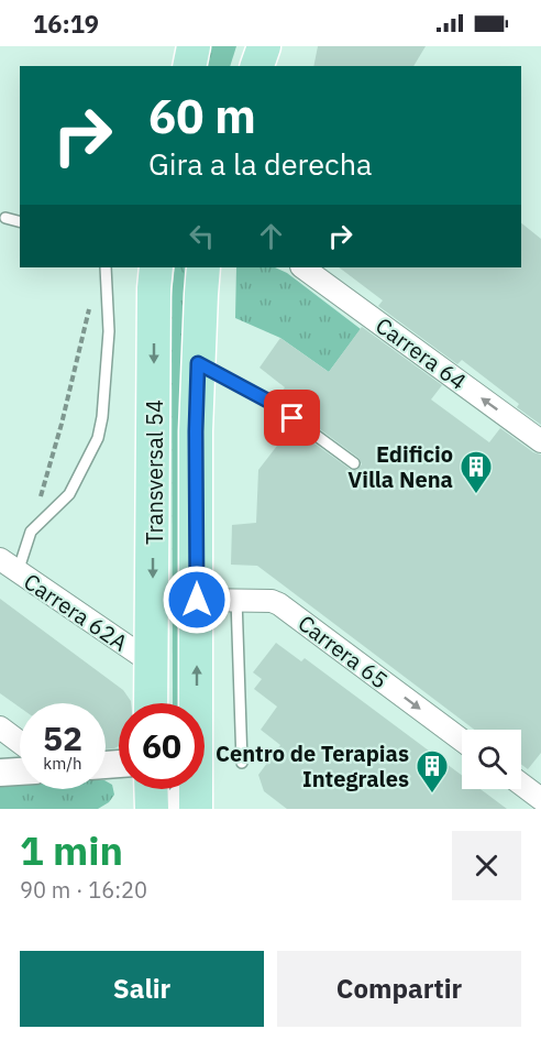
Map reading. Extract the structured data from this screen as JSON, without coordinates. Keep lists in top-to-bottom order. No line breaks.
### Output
{"streets":{"main road":["Transversal 54"],"street":["Carrera 64","Carrera 62A","Carrera 65"]},"crossings":[["Transversal 54","Carrera 62A"],["Transversal 54","Carrera 65"]],"one_way":["Carrera 64","Carrera 65"],"places":{"building":["Edificio Villa Nena","Centro de Terapias Integrales"]},"page":{"status":"16:19","turn":["60 m","Gira a la derecha"],"speed":"52 km/h","limit":"60","heading":["1 min","90 m · 16:20"],"buttons":["Salir","Compartir"]}}
